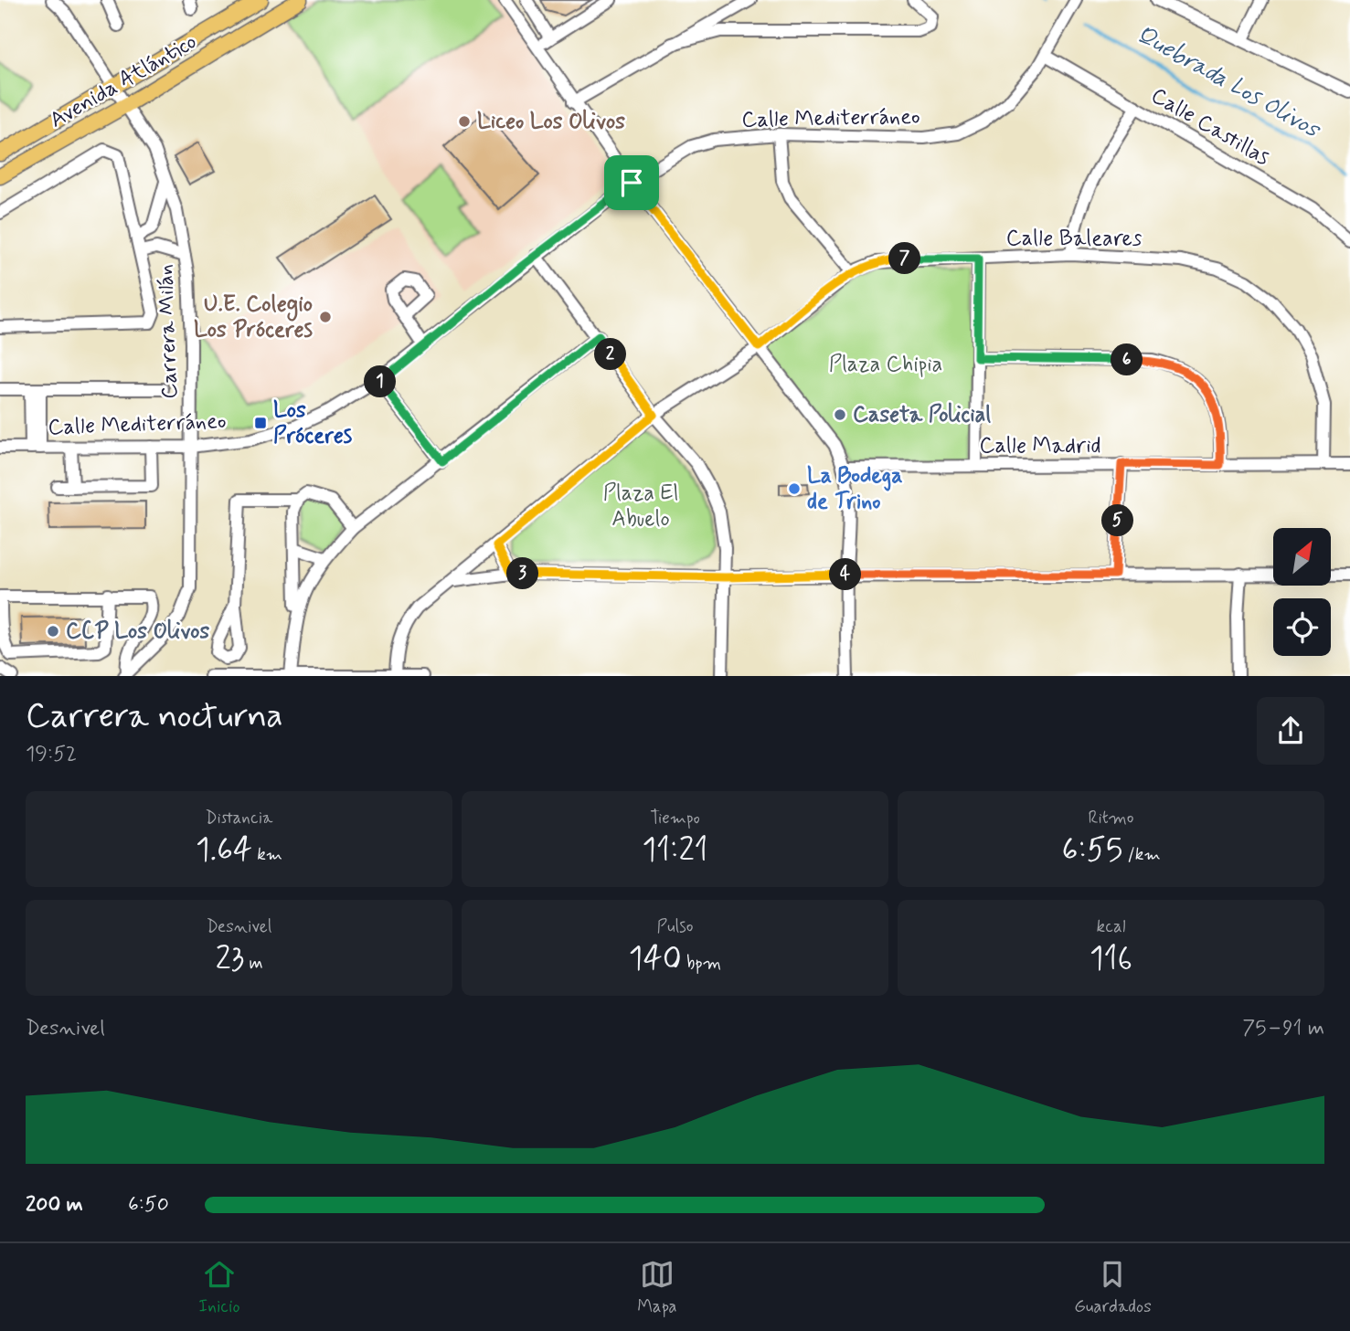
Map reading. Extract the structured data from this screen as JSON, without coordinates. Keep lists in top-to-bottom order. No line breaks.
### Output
{"streets":{"main road":["Avenida Atlántico"],"street":["Calle Mediterráneo","Calle Castillas","Calle Baleares","Carrera Milán","Calle Madrid"]},"crossings":[["Avenida Atlántico","Carrera Milán"],["Calle Mediterráneo","Calle Castillas"],["Calle Mediterráneo","Carrera Milán"],["Calle Baleares","Calle Madrid"]],"water":["Quebrada Los Olivos"],"parks":["Plaza Chipia","Plaza El Abuelo"],"places":{"other":["Liceo Los Olivos","U.E. Colegio Los Próceres","Caseta Policial","La Bodega de Trino","CCP Los Olivos"],"transit":["Los Próceres"]},"north":"top right","page":{"pins":["7","2","6","1","5","3","4"],"heading":["Carrera nocturna","19:52"],"stats":[["Distancia","1.64 km"],["Tiempo","11:21"],["Ritmo","6:55 /km"],["Desnivel","23 m"],["Pulso","140 bpm"],["kcal","116"]],"chart":["Desnivel","75–91 m"],"list":[{"name":"200 m","note":"6:50"}],"tabs":["Inicio","Mapa","Guardados"]}}
